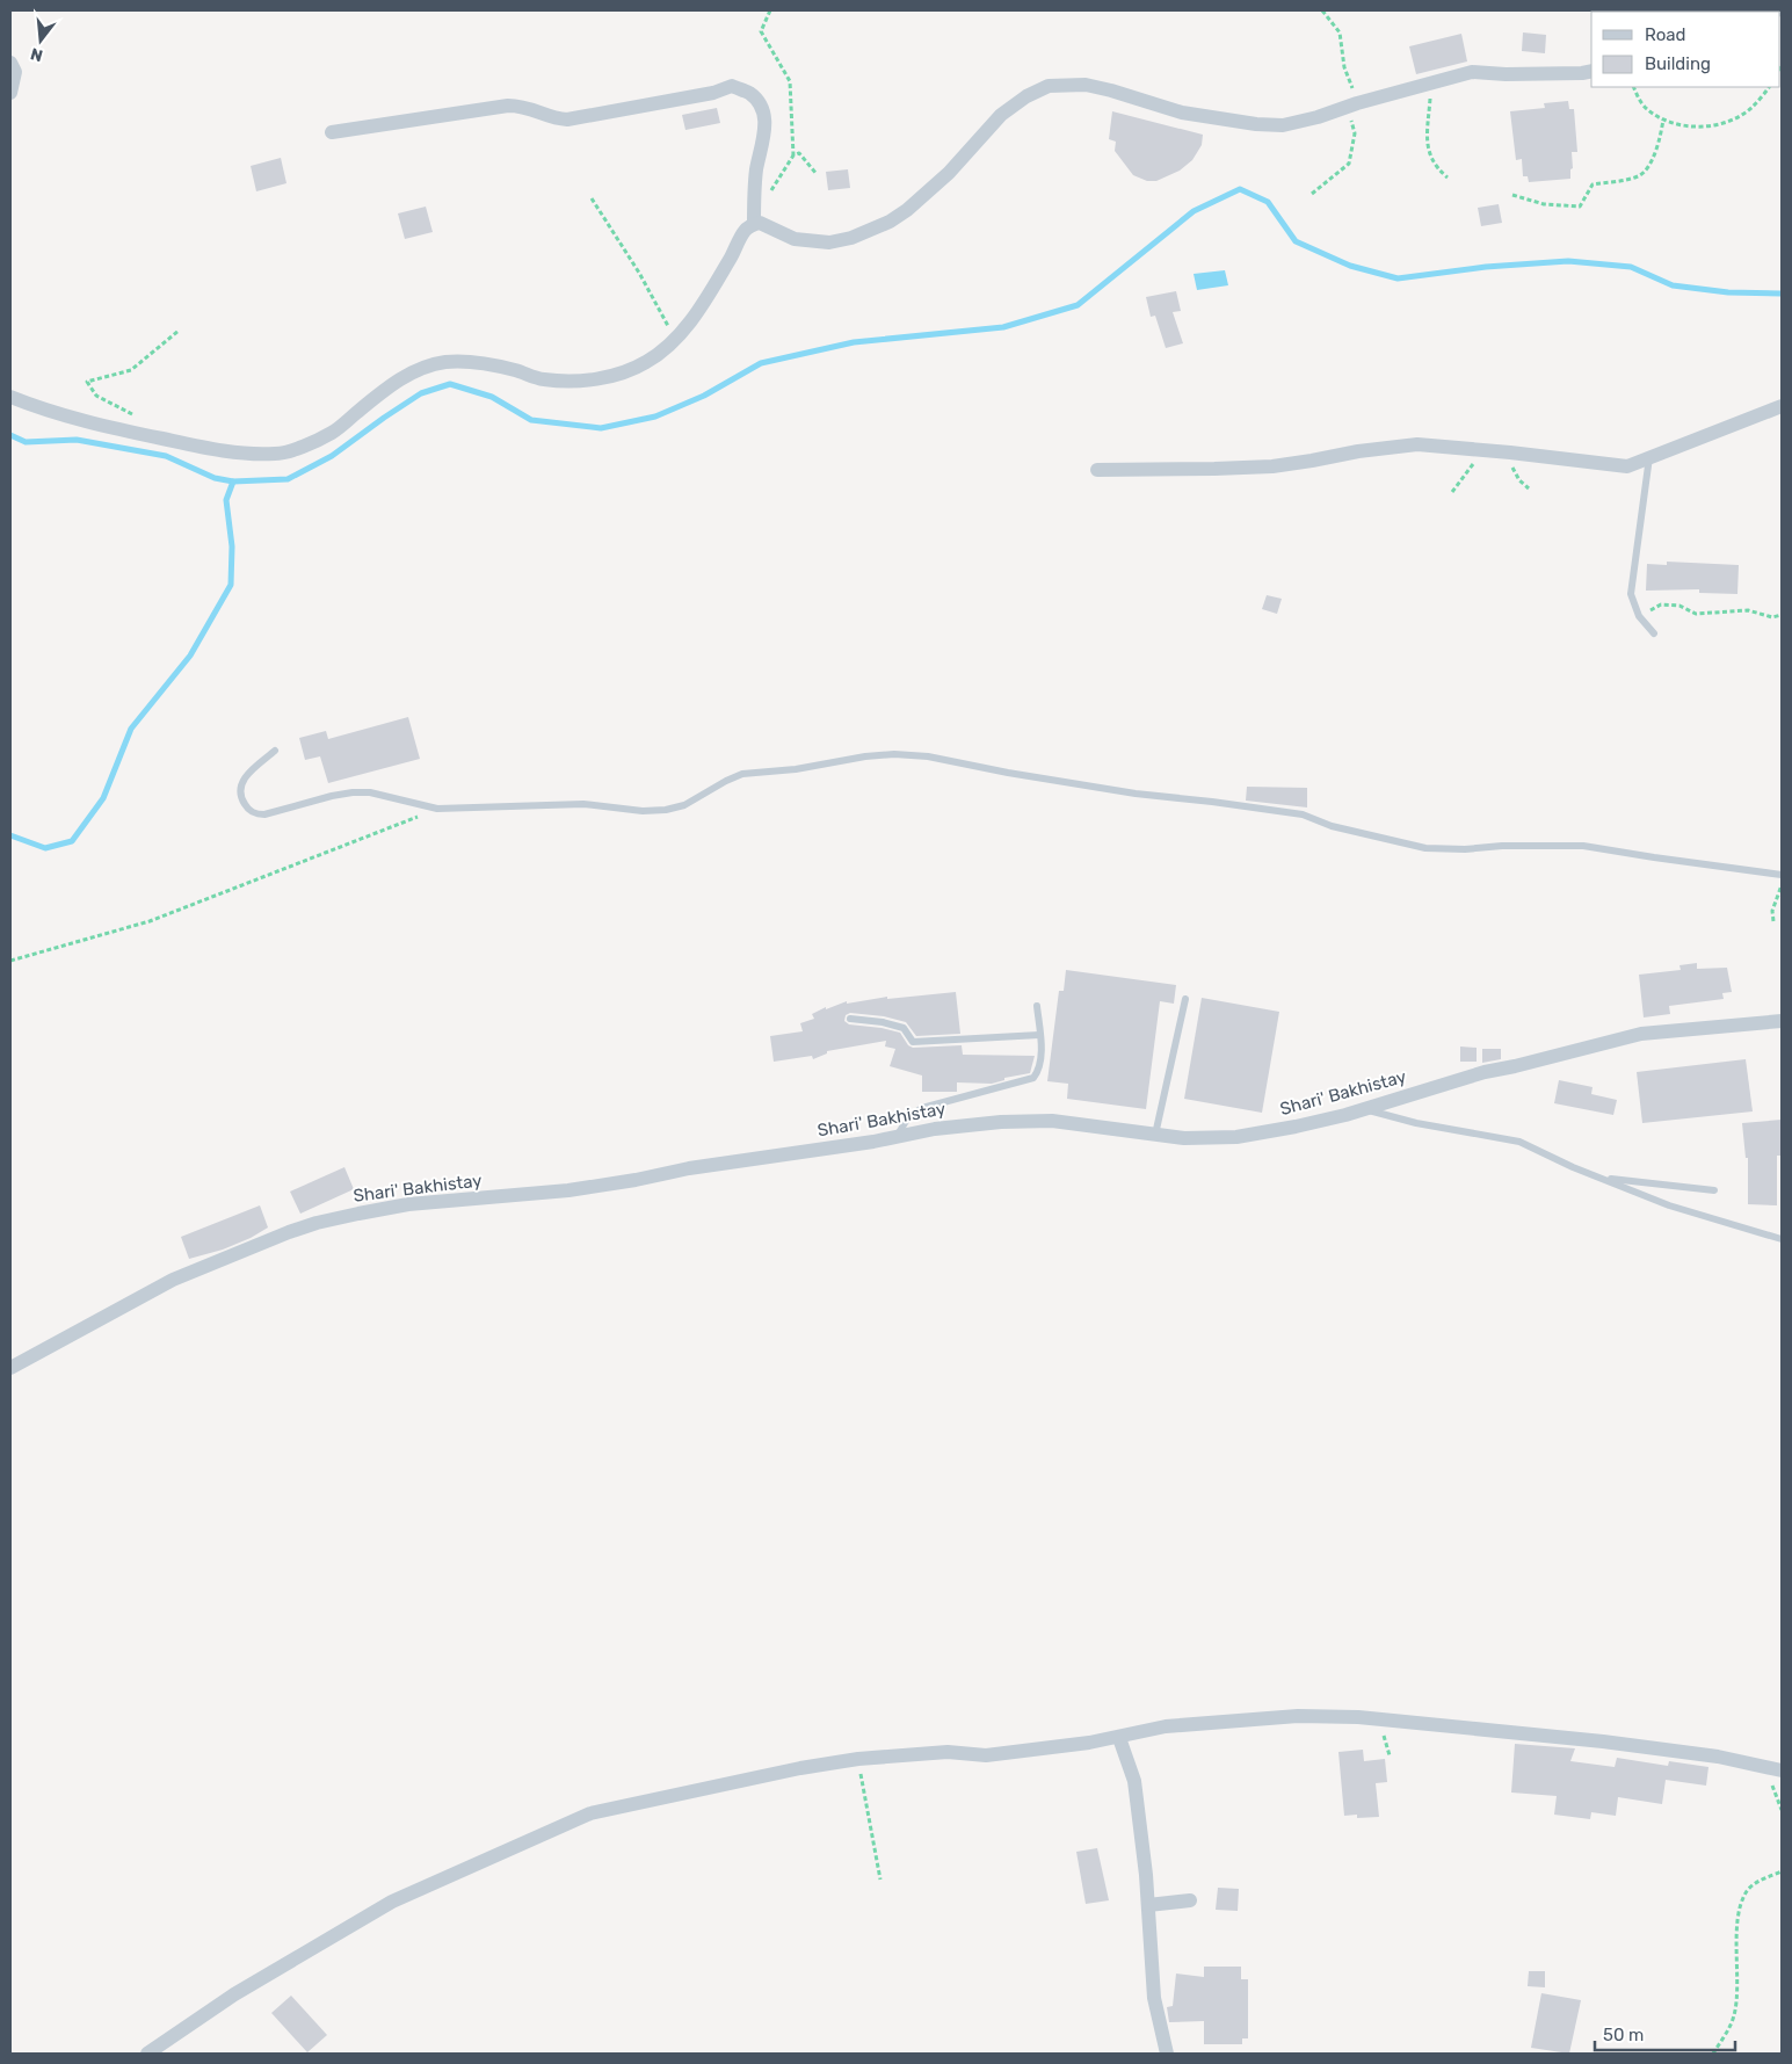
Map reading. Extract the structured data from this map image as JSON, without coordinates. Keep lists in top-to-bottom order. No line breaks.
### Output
{"streets":{"street":["Shari' Bakhistay"]},"legend":["Road","Building"],"scale_bar":"50 m","north":"bottom"}
